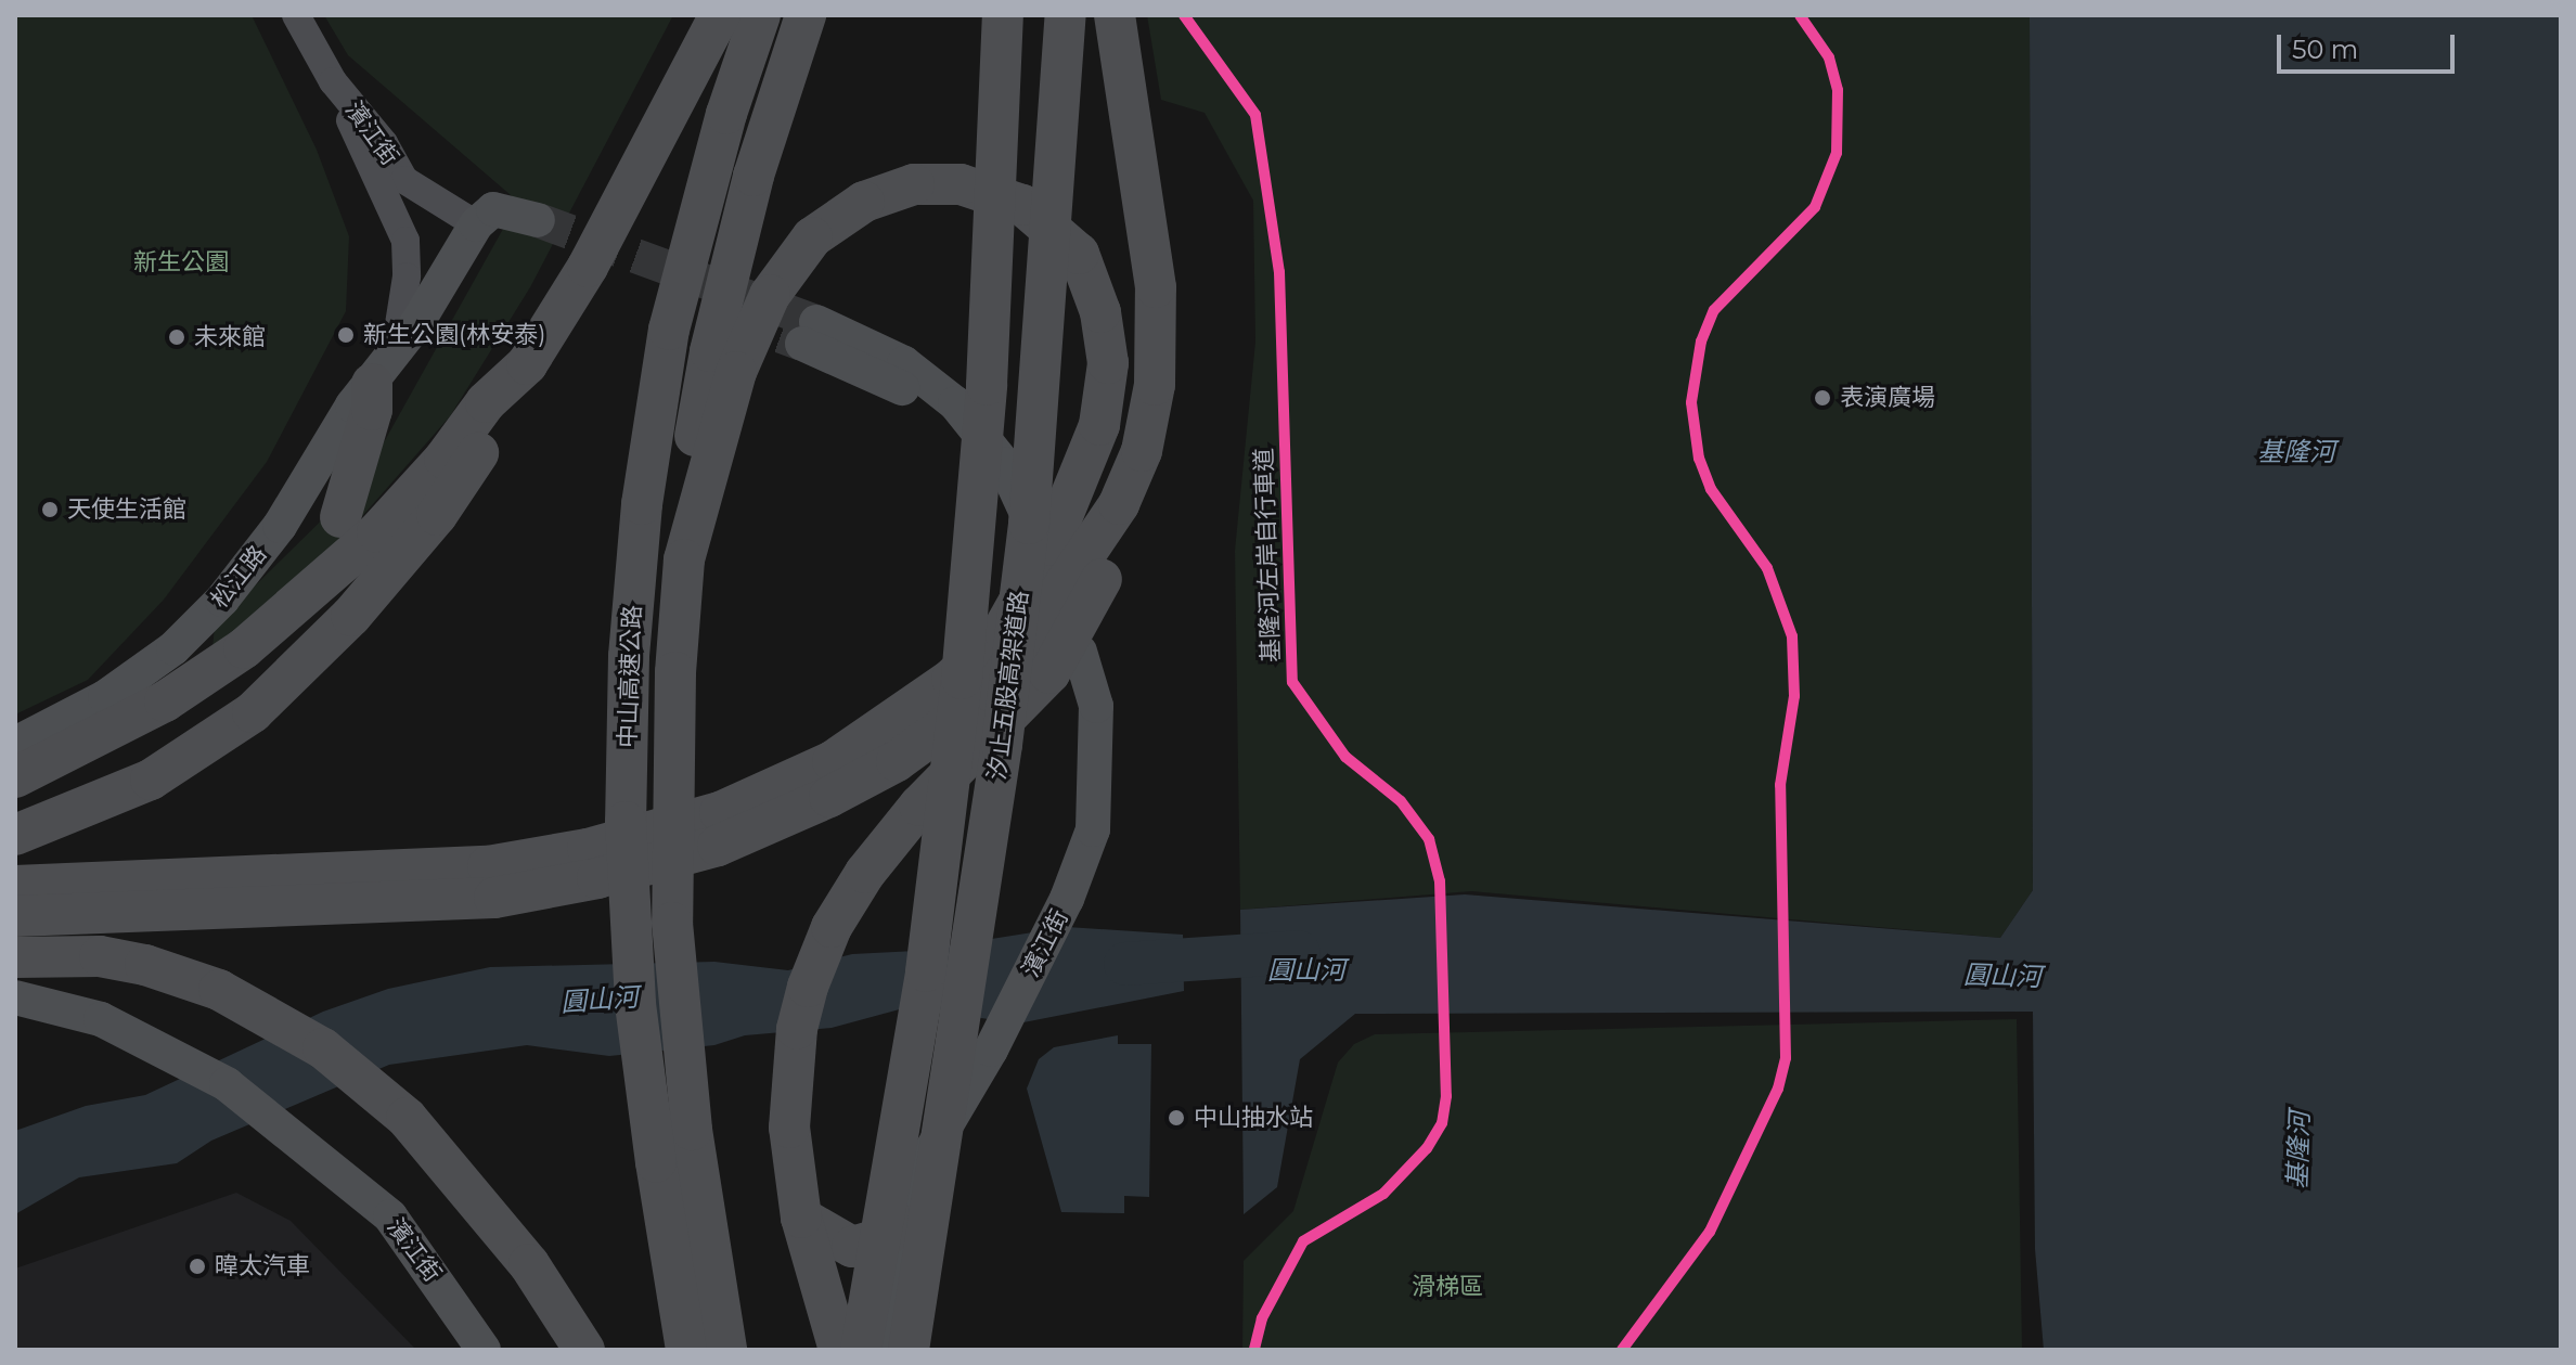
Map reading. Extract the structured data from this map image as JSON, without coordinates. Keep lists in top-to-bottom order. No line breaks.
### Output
{"streets":{"highway":["中山高速公路","汐止五股高架道路"],"main road":["濱江街","松江路"],"cycle path":["基隆河左岸自行車道"]},"crossings":[["濱江街","松江路"]],"water":["基隆河","圓山河"],"parks":["新生公園","滑梯區"],"places":["新生公園(林安泰)","未來館","表演廣場","天使生活館","中山抽水站","暐太汽車"],"scale_bar":"50 m"}
